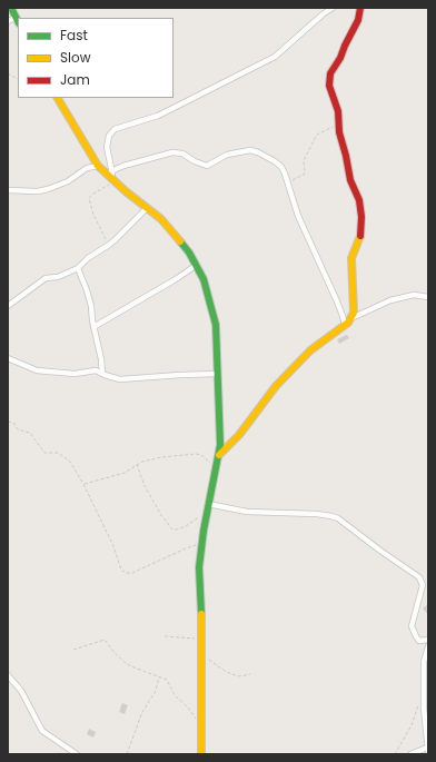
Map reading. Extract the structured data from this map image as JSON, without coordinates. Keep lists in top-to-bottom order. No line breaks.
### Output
{"legend":["Fast","Slow","Jam"]}
